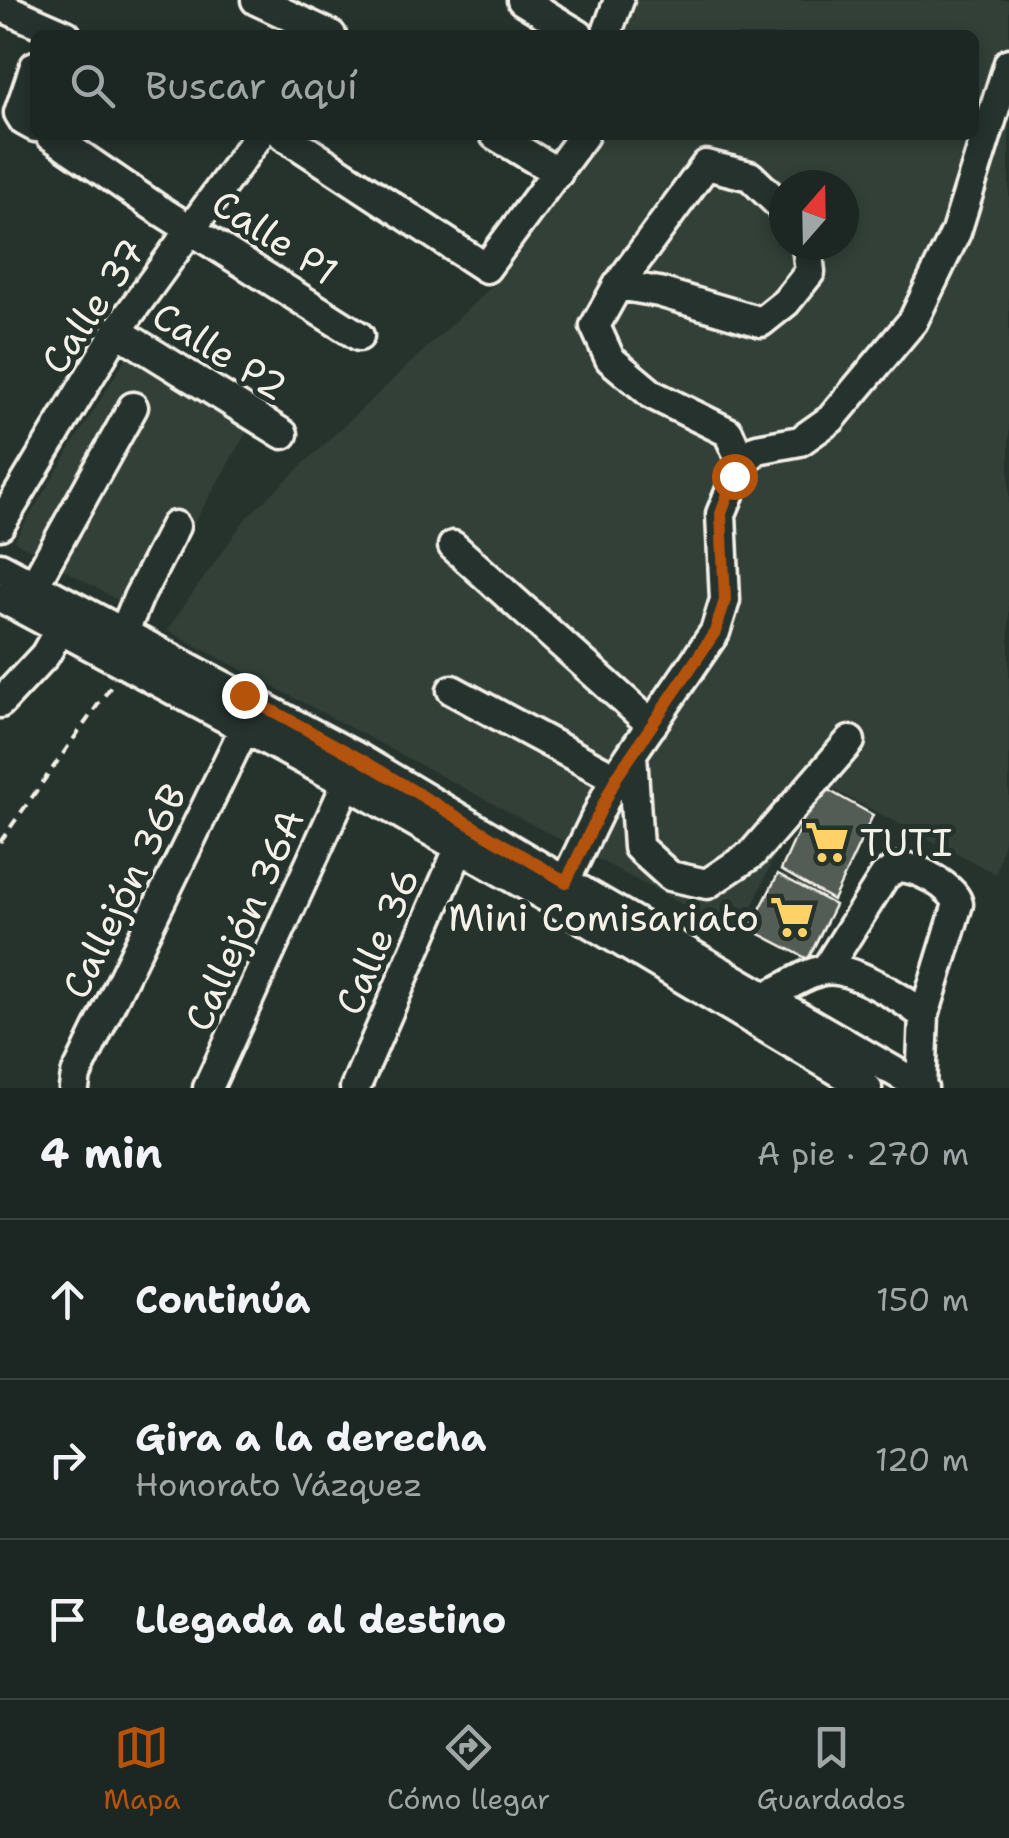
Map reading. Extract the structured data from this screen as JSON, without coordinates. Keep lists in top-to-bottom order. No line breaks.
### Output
{"streets":{"street":["Calle P1","Calle 37","Calle P2","Callejón 36B","Callejón 36A","Calle 36"]},"crossings":[["Calle P1","Calle 37"],["Calle 37","Calle P2"]],"places":{"supermarket":["TUTI","Mini Comisariato"]},"north":"top","page":{"search":"Buscar aquí","heading":["4 min","A pie · 270 m"],"list":[["Continúa","150 m"],["Gira a la derecha","Honorato Vázquez","120 m"],"Llegada al destino"],"nav":["Mapa","Cómo llegar","Guardados"]}}
